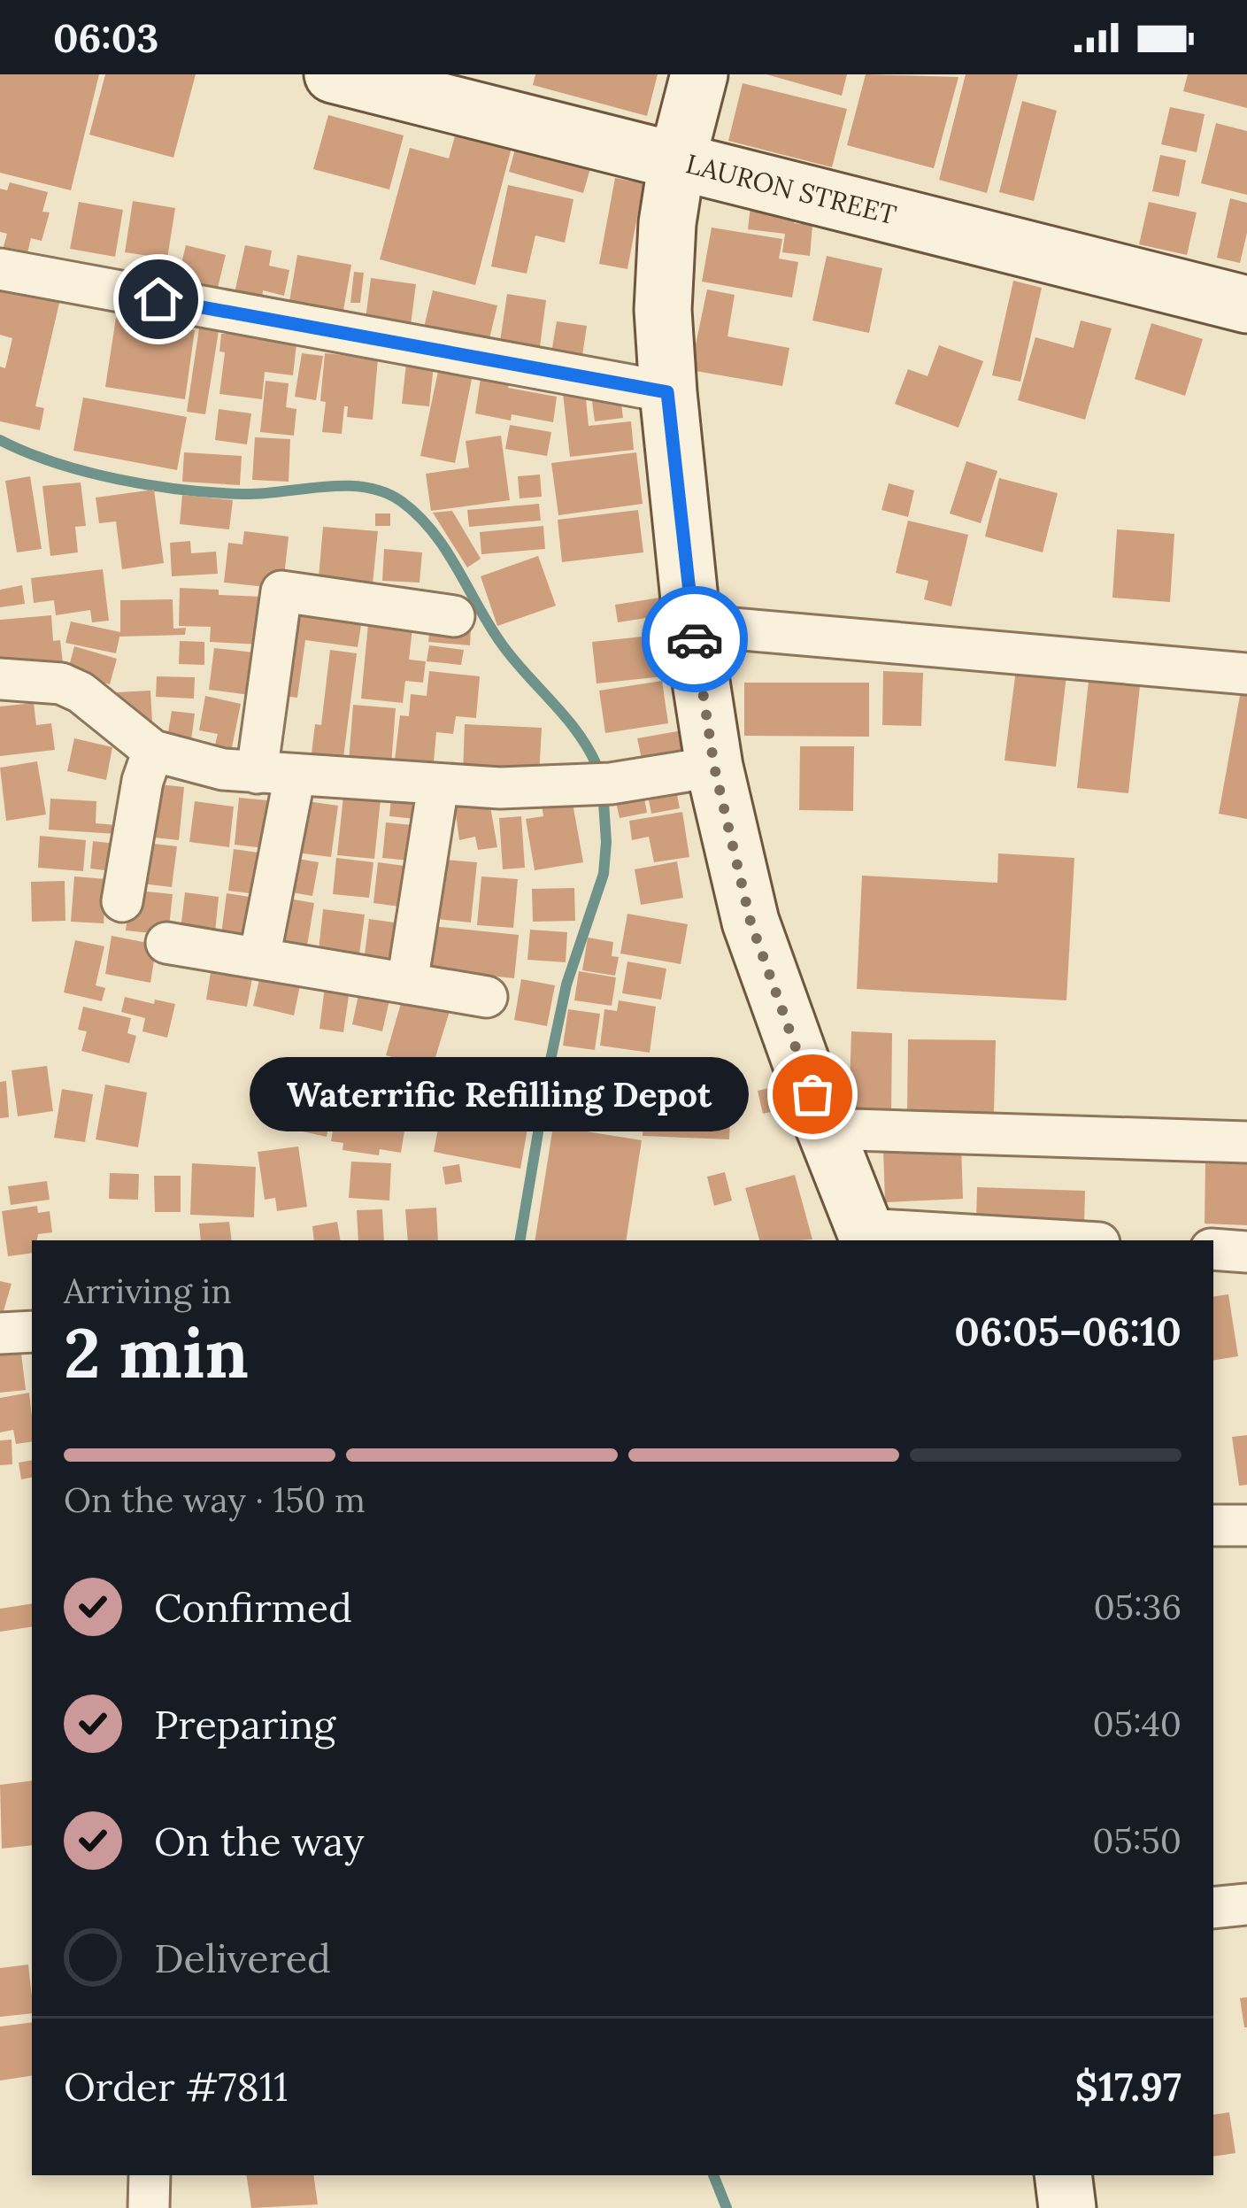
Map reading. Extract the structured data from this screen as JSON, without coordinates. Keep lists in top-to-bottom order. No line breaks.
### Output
{"streets":{"main road":["LAURON STREET"]},"places":["Waterrific Refilling Depot"],"page":{"status":"06:03","bubble":"Waterrific Refilling Depot","heading":["2 min","Arriving in","06:05–06:10"],"panel":["Order #7811","$17.97"],"bar":"On the way · 150 m","list":[["Confirmed","05:36"],["Preparing","05:40"],["On the way","05:50"],"Delivered"]}}
